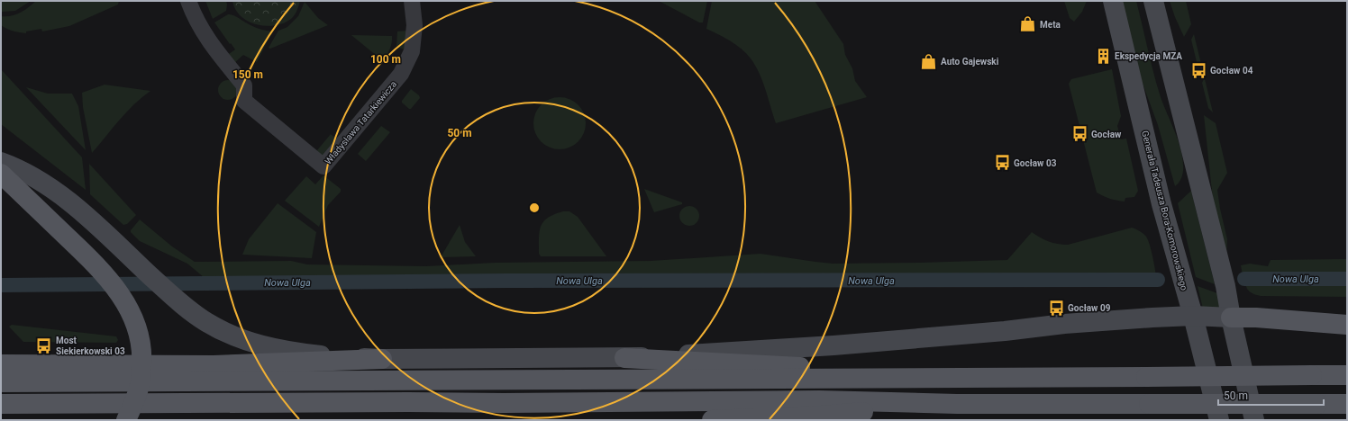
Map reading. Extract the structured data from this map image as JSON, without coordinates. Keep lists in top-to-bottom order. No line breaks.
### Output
{"streets":{"main road":["Generała Tadeusza Bora-Komorowskiego"],"street":["Władysława Tatarkiewicza"]},"water":["Nowa Ulga"],"places":{"shop":["Meta","Auto Gajewski"],"building":["Ekspedycja MZA"],"bus stop":["Gocław 04","Gocław","Gocław 03","Gocław 09","Most Siekierkowski 03"]},"scale_bar":"50 m","rings":["100 m","150 m","50 m"]}
